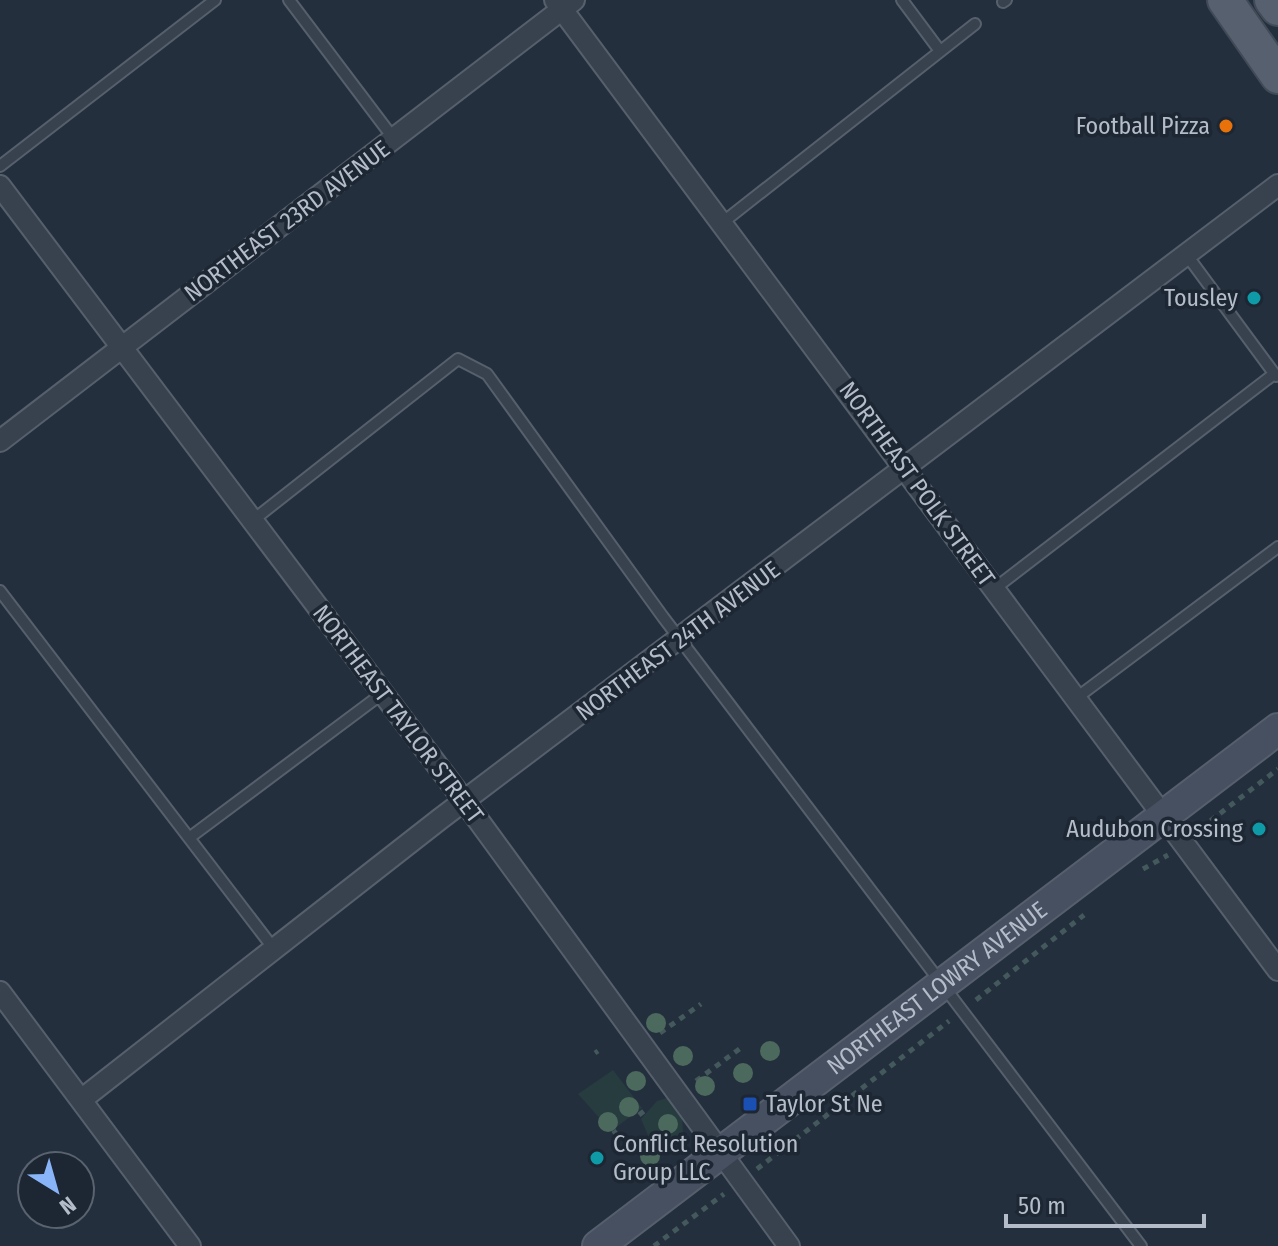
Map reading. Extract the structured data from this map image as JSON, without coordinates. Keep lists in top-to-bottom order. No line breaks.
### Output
{"streets":{"main road":["NORTHEAST LOWRY AVENUE"],"street":["NORTHEAST 23RD AVENUE","NORTHEAST POLK STREET","NORTHEAST 24TH AVENUE","NORTHEAST TAYLOR STREET"]},"crossings":[["NORTHEAST 23RD AVENUE","NORTHEAST POLK STREET"],["NORTHEAST 23RD AVENUE","NORTHEAST TAYLOR STREET"],["NORTHEAST POLK STREET","NORTHEAST 24TH AVENUE"],["NORTHEAST POLK STREET","NORTHEAST LOWRY AVENUE"],["NORTHEAST 24TH AVENUE","NORTHEAST TAYLOR STREET"],["NORTHEAST TAYLOR STREET","NORTHEAST LOWRY AVENUE"]],"places":{"other":["Football Pizza","Tousley","Audubon Crossing","Conflict Resolution Group LLC"],"transit":["Taylor St Ne"]},"scale_bar":"50 m","north":"bottom right"}
